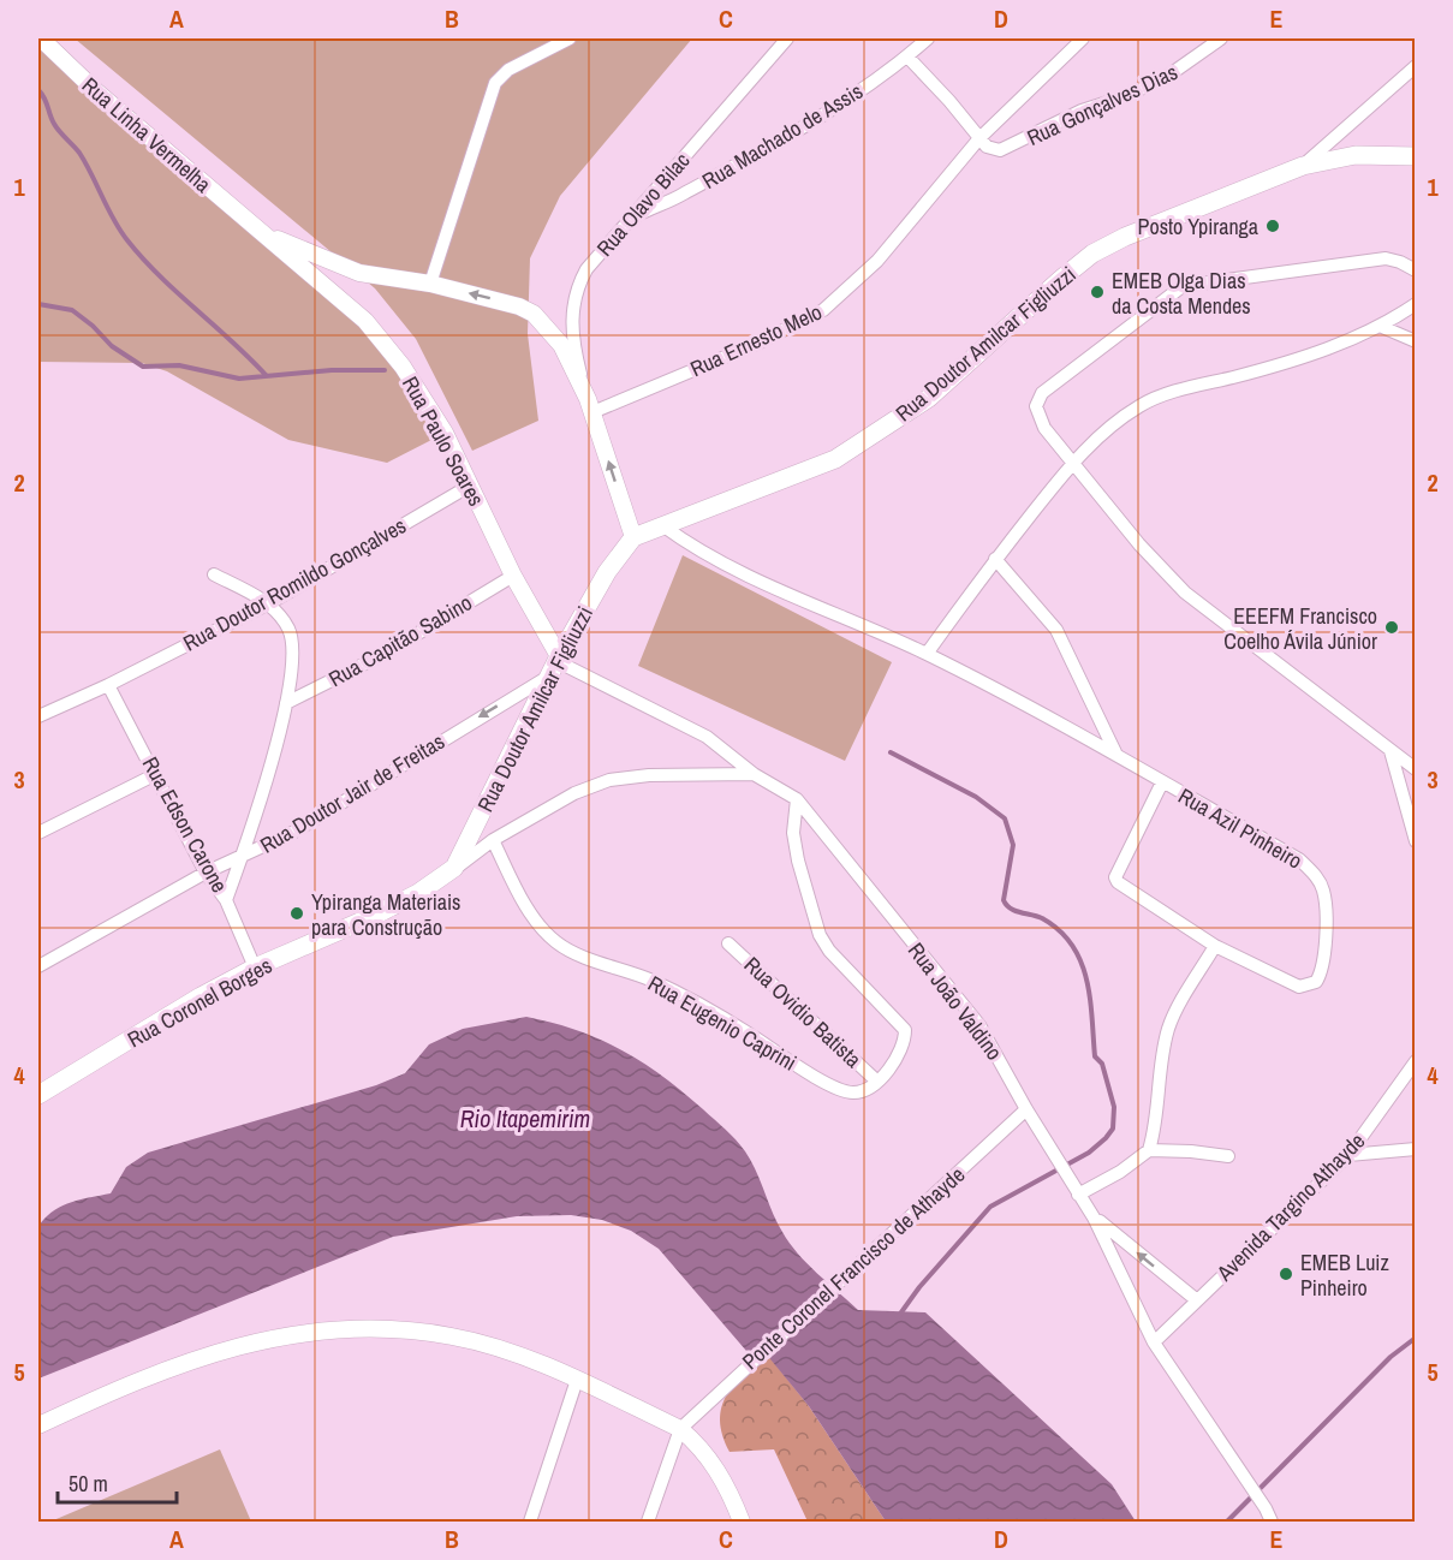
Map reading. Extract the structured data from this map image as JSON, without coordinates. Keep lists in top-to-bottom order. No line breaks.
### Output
{"streets":{"main road":["Rua Doutor Amilcar Figliuzzi","Rua Coronel Borges"],"street":["Rua Gonçalves Dias","Rua Linha Vermelha","Rua Machado de Assis","Rua Olavo Bilac","Rua Ernesto Melo","Rua Paulo Soares","Rua Doutor Romildo Gonçalves","Rua Capitão Sabino","Rua Doutor Jair de Freitas","Rua Edson Carone","Rua Azil Pinheiro","Rua João Valdino","Rua Ovidio Batista","Rua Eugenio Caprini","Avenida Targino Athayde","Ponte Coronel Francisco de Athayde"]},"crossings":[["Rua Gonçalves Dias","Rua Ernesto Melo"],["Rua Linha Vermelha","Rua Olavo Bilac"],["Rua Linha Vermelha","Rua Paulo Soares"],["Rua Machado de Assis","Rua Olavo Bilac"],["Rua Olavo Bilac","Rua Ernesto Melo"],["Rua Olavo Bilac","Rua Doutor Amilcar Figliuzzi"],["Rua Olavo Bilac","Rua Paulo Soares"],["Rua Doutor Amilcar Figliuzzi","Rua Paulo Soares"],["Rua Doutor Amilcar Figliuzzi","Rua Doutor Jair de Freitas"],["Rua Doutor Amilcar Figliuzzi","Rua Azil Pinheiro"],["Rua Doutor Amilcar Figliuzzi","Rua Coronel Borges"],["Rua Paulo Soares","Rua Doutor Romildo Gonçalves"],["Rua Paulo Soares","Rua Capitão Sabino"],["Rua Paulo Soares","Rua Doutor Jair de Freitas"],["Rua Doutor Romildo Gonçalves","Rua Edson Carone"],["Rua Doutor Jair de Freitas","Rua Edson Carone"],["Rua Edson Carone","Rua Coronel Borges"],["Rua João Valdino","Avenida Targino Athayde"],["Rua João Valdino","Ponte Coronel Francisco de Athayde"],["Rua Coronel Borges","Rua Eugenio Caprini"],["Rua Ovidio Batista","Rua Eugenio Caprini"]],"one_way":["Rua Doutor Jair de Freitas"],"water":["Rio Itapemirim"],"places":["Posto Ypiranga","EMEB Olga Dias da Costa Mendes","EEEFM Francisco Coelho Ávila Júnior","Ypiranga Materiais para Construção","EMEB Luiz Pinheiro"],"scale_bar":"50 m","grid":{"columns":["A","B","C","D","E"],"rows":["1","2","3","4","5"]}}
